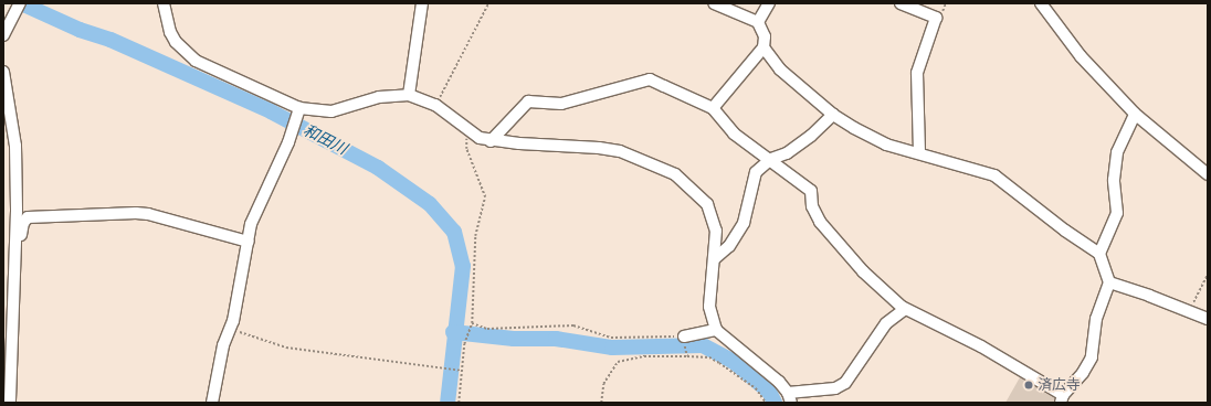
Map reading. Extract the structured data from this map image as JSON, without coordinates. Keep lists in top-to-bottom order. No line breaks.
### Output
{"water":["和田川"],"places":["済広寺"]}
